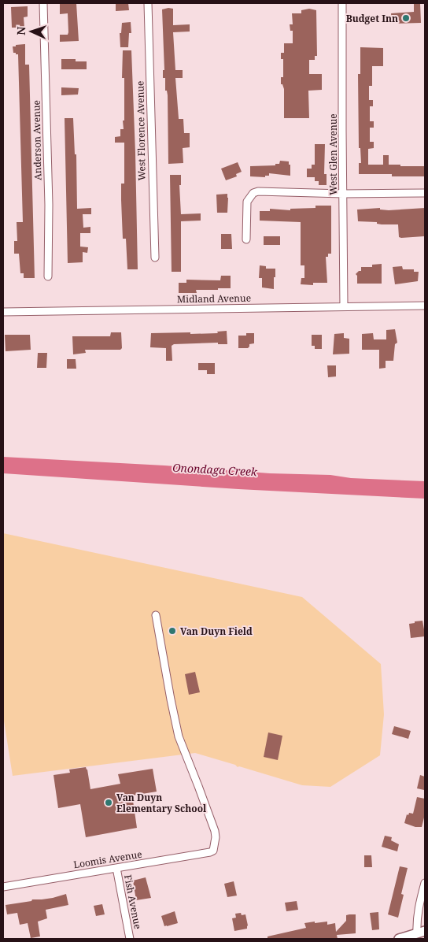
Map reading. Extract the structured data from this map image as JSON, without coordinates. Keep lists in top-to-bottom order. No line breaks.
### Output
{"streets":{"street":["West Florence Avenue","Anderson Avenue","West Glen Avenue","Midland Avenue","Loomis Avenue","Fish Avenue"]},"crossings":[["West Glen Avenue","Midland Avenue"],["Loomis Avenue","Fish Avenue"]],"water":["Onondaga Creek"],"places":["Budget Inn","Van Duyn Field","Van Duyn Elementary School"],"north":"left"}
